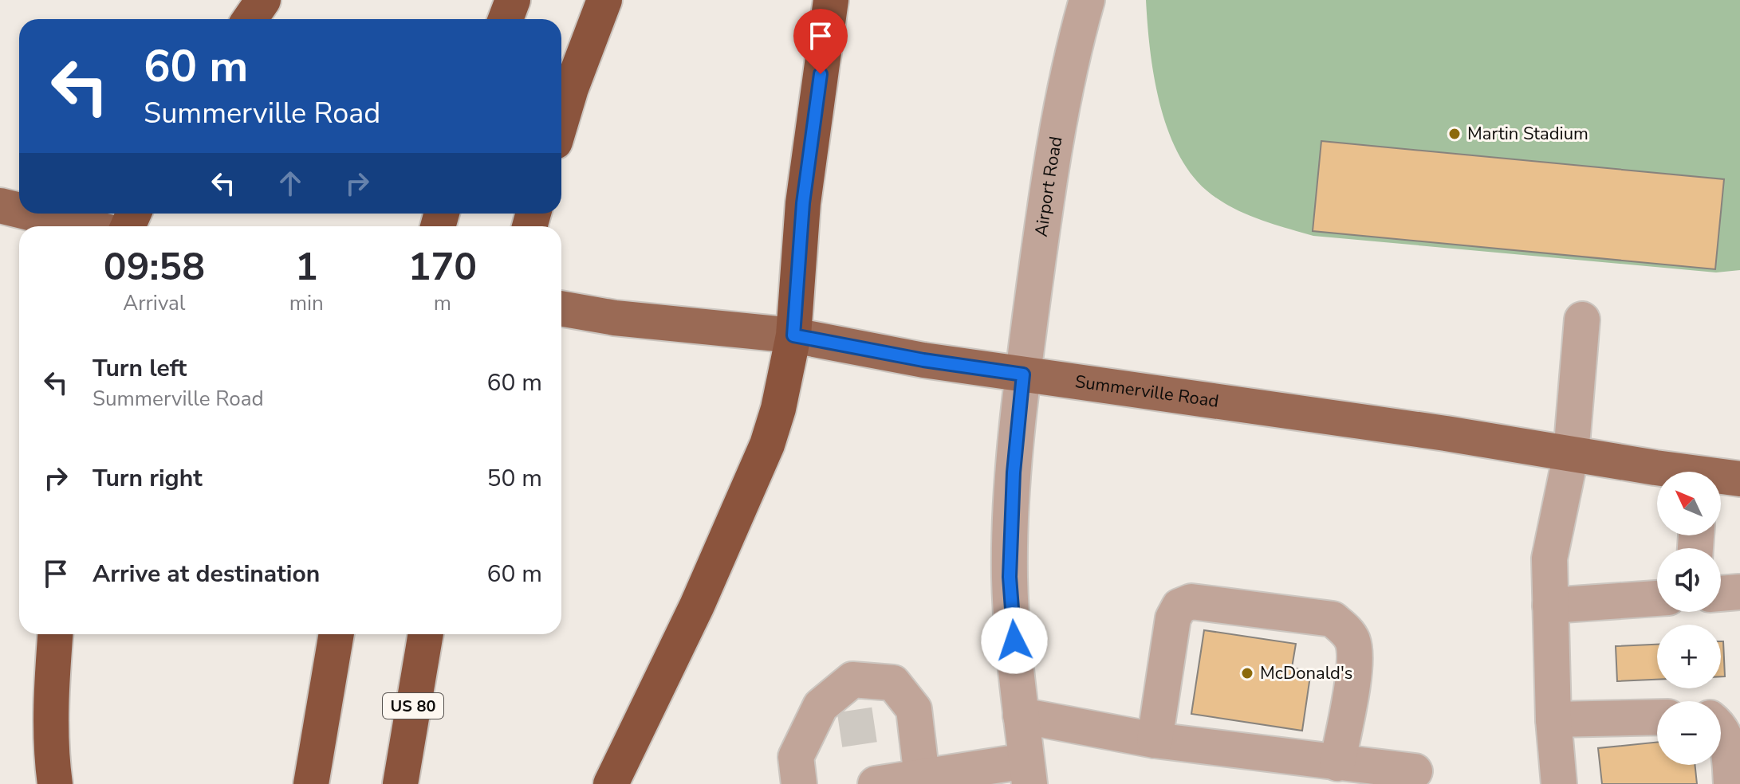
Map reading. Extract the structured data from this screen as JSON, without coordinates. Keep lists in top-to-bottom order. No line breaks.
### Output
{"streets":{"highway":["US 80"],"main road":["Summerville Road"],"street":["Airport Road"]},"crossings":[["Airport Road","Summerville Road"]],"places":["Martin Stadium","McDonald's"],"north":"top left","page":{"turn":["60 m","Summerville Road"],"eta":["09:58","Arrival","1","min","170","m"],"list":[{"name":"Turn left","note":"Summerville Road","value":"60 m"},{"name":"Turn right","value":"50 m"},{"name":"Arrive at destination","value":"60 m"}],"map_buttons":["+","−"]}}
